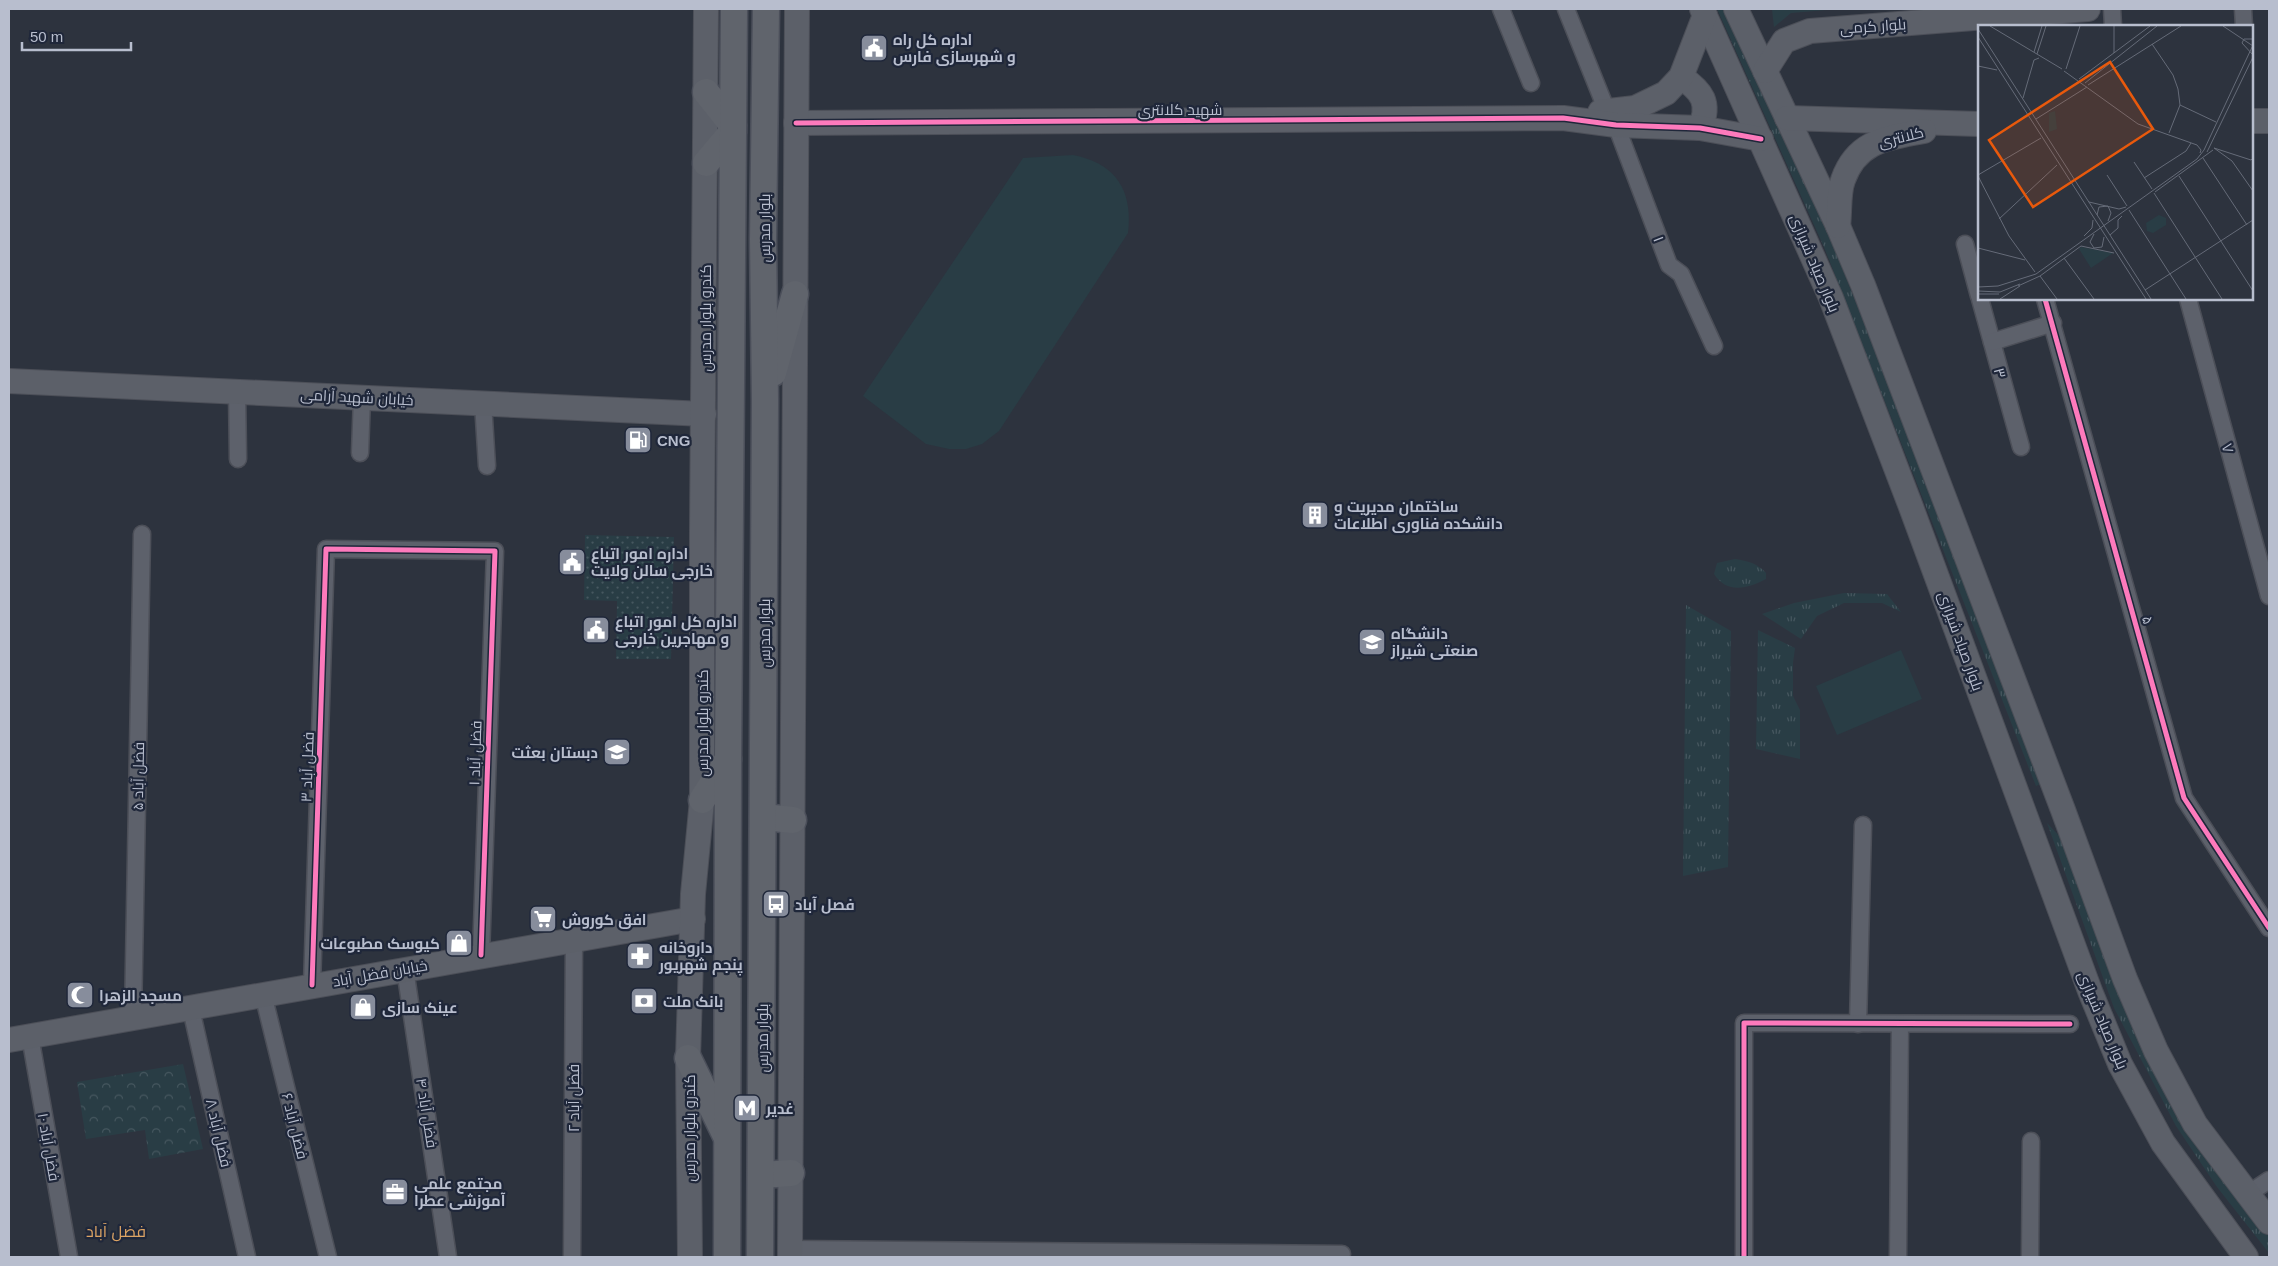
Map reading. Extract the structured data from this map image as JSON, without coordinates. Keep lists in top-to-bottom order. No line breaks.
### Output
{"streets":{"main road":["بلوار کرمی","شهید کلانتری","کلانتری","بلوار مدرس","بلوار صیاد شیرازی","کندرو بلوار مدرس","خیابان شهید آرامی","خیابان فضل آباد"],"street":["۱","۳","۷","۵","فضل آباد ۱","فضل آباد ۳","فضل آباد ۵","فضل آباد ۲","فضل آباد ۴","فضل آباد ۶","فضل آباد ۸","فضل آباد ۱۰"]},"crossings":[["شهید کلانتری","۱"],["کندرو بلوار مدرس","خیابان شهید آرامی"],["کندرو بلوار مدرس","خیابان فضل آباد"],["فضل آباد ۱","فضل آباد ۳"],["فضل آباد ۱","خیابان فضل آباد"],["فضل آباد ۳","خیابان فضل آباد"],["فضل آباد ۵","خیابان فضل آباد"],["خیابان فضل آباد","فضل آباد ۲"],["خیابان فضل آباد","فضل آباد ۴"],["خیابان فضل آباد","فضل آباد ۶"],["خیابان فضل آباد","فضل آباد ۸"],["خیابان فضل آباد","فضل آباد ۱۰"]],"districts":["فضل آباد"],"places":{"public building":["اداره کل راه و شهرسازی فارس","اداره امور اتباع خارجی سالن ولایت","اداره کل امور اتباع و مهاجرین خارجی"],"fuel station":["CNG"],"building":["ساختمان مدیریت و دانشکده فناوری اطلاعات"],"school or university":["دانشگاه صنعتی شیراز","دبستان بعثت"],"bus stop":["فصل آباد"],"supermarket":["افق کوروش"],"shop":["کیوسک مطبوعات","عینک سازی"],"pharmacy":["داروخانه پنجم شهریور"],"mosque":["مسجد الزهرا"],"bank":["بانک ملت"],"metro station":["غدیر"],"office":["مجتمع علمی آموزشی عطرا"]},"scale_bar":"50 m"}
